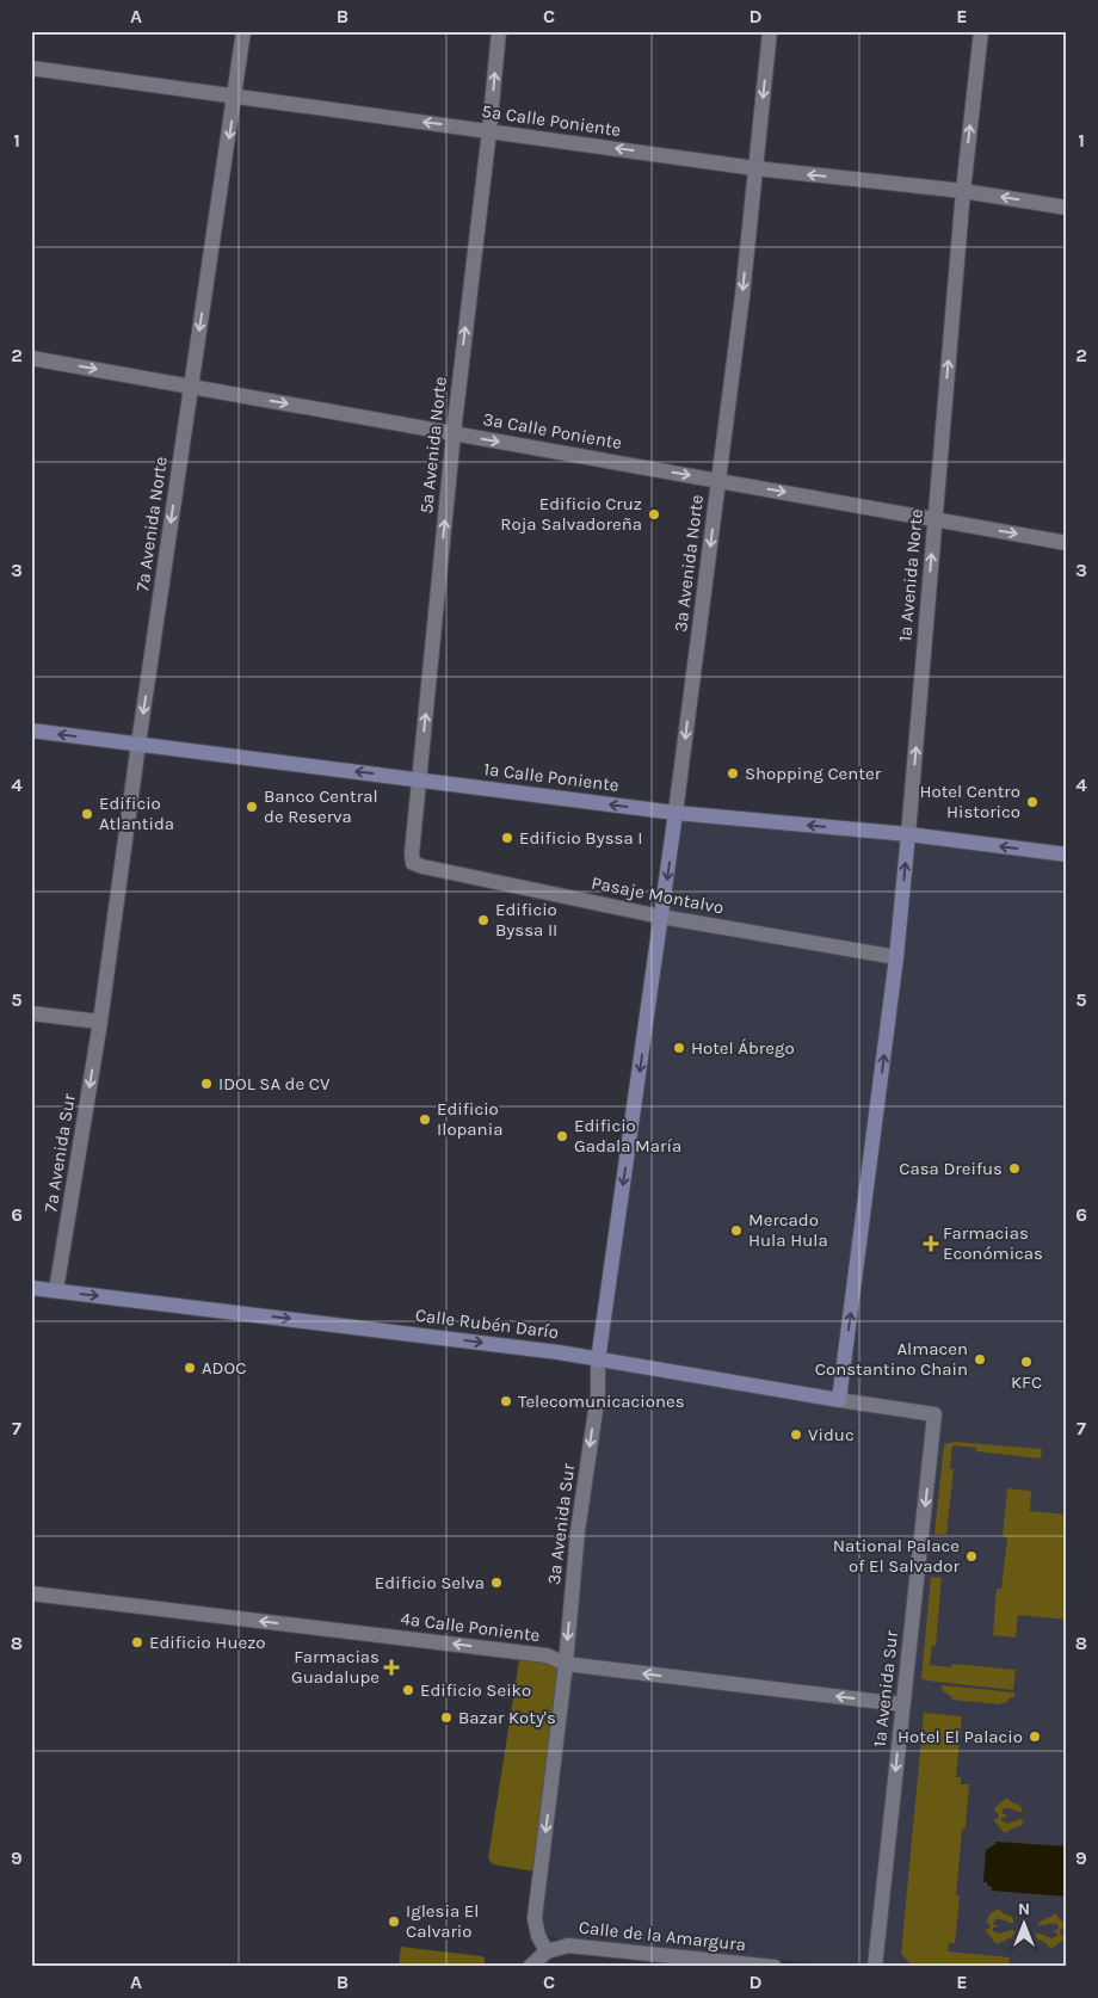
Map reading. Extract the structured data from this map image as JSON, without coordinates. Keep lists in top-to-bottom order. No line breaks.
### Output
{"streets":{"main road":["3a Avenida Norte","1a Avenida Norte","1a Calle Poniente","Calle Rubén Darío","3a Avenida Sur"],"street":["5a Calle Poniente","3a Calle Poniente","5a Avenida Norte","7a Avenida Norte","Pasaje Montalvo","7a Avenida Sur","4a Calle Poniente","1a Avenida Sur","Calle de la Amargura"]},"crossings":[["5a Calle Poniente","5a Avenida Norte"],["5a Calle Poniente","7a Avenida Norte"],["5a Calle Poniente","3a Avenida Norte"],["5a Calle Poniente","1a Avenida Norte"],["3a Calle Poniente","5a Avenida Norte"],["3a Calle Poniente","7a Avenida Norte"],["3a Calle Poniente","3a Avenida Norte"],["3a Calle Poniente","1a Avenida Norte"],["5a Avenida Norte","1a Calle Poniente"],["5a Avenida Norte","Pasaje Montalvo"],["7a Avenida Norte","1a Calle Poniente"],["7a Avenida Norte","7a Avenida Sur"],["3a Avenida Norte","1a Calle Poniente"],["3a Avenida Norte","Pasaje Montalvo"],["3a Avenida Norte","3a Avenida Sur"],["1a Avenida Norte","1a Calle Poniente"],["1a Avenida Norte","Pasaje Montalvo"],["1a Avenida Norte","Calle Rubén Darío"],["7a Avenida Sur","Calle Rubén Darío"],["Calle Rubén Darío","3a Avenida Sur"],["Calle Rubén Darío","1a Avenida Sur"],["3a Avenida Sur","4a Calle Poniente"],["3a Avenida Sur","Calle de la Amargura"],["4a Calle Poniente","1a Avenida Sur"]],"one_way":["5a Calle Poniente","3a Calle Poniente","5a Avenida Norte","7a Avenida Norte","3a Avenida Norte","1a Avenida Norte","1a Calle Poniente","7a Avenida Sur","Calle Rubén Darío","3a Avenida Sur","4a Calle Poniente","1a Avenida Sur"],"places":{"other":["Edificio Cruz Roja Salvadoreña","Shopping Center","Hotel Centro Historico","Banco Central de Reserva","Edificio Atlantida","Edificio Byssa I","Edificio Byssa II","Hotel Ábrego","IDOL SA de CV","Edificio Ilopania","Edificio Gadala María","Casa Dreifus","Mercado Hula Hula","Almacen Constantino Chain","KFC","ADOC","Telecomunicaciones","Viduc","National Palace of El Salvador","Edificio Selva","Edificio Huezo","Edificio Seiko","Bazar Koty's","Hotel El Palacio","Iglesia El Calvario"],"health":["Farmacias Económicas","Farmacias Guadalupe"]},"north":"top","grid":{"columns":["A","B","C","D","E"],"rows":["1","2","3","4","5","6","7","8","9"]}}
